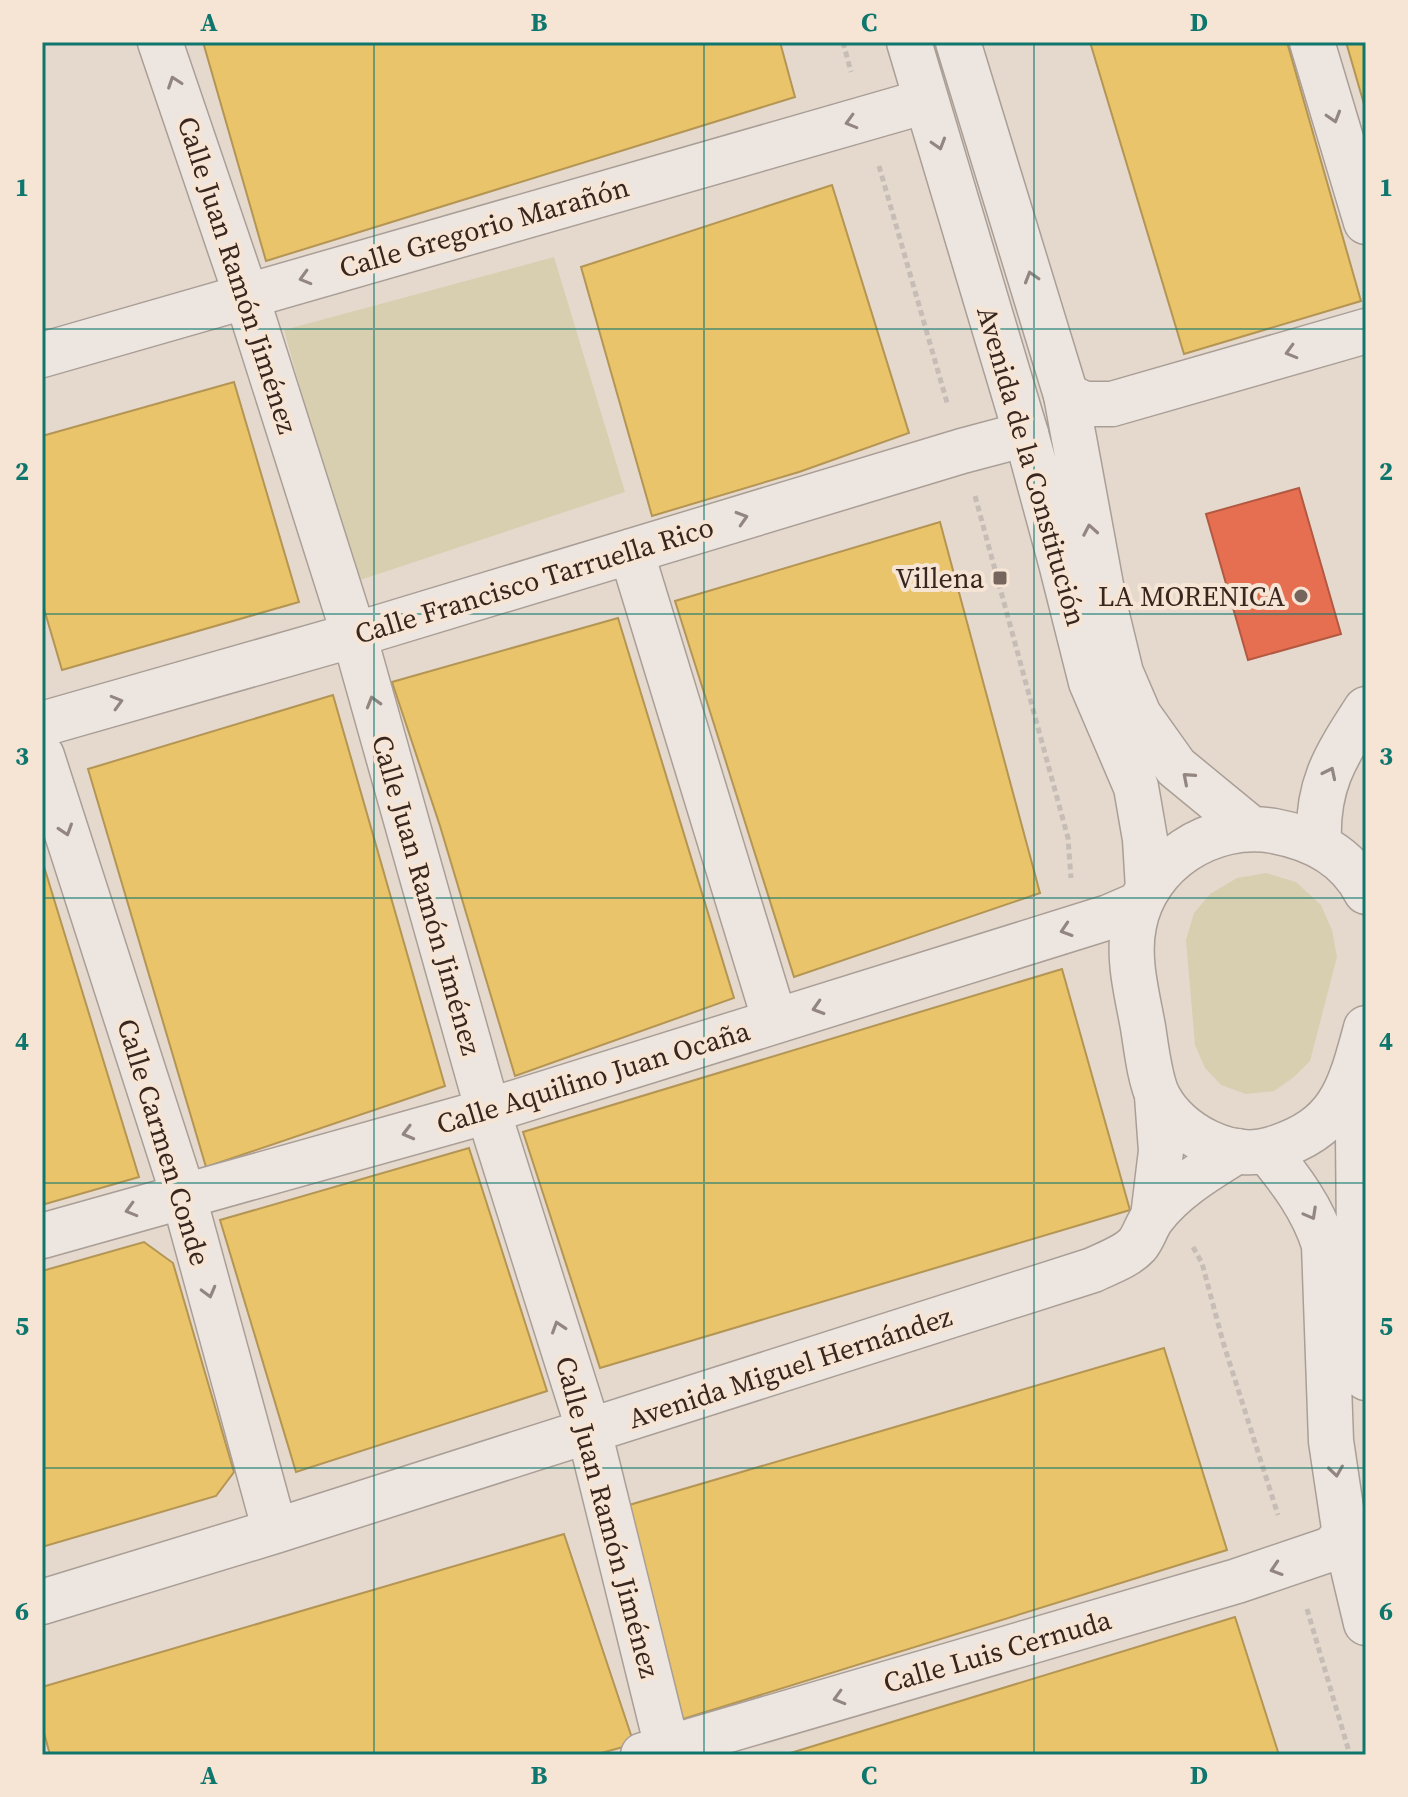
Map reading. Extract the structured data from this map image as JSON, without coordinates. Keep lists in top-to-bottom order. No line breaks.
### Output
{"streets":{"street":["Calle Gregorio Marañón","Calle Juan Ramón Jiménez","Avenida de la Constitución","Calle Francisco Tarruella Rico","Calle Aquilino Juan Ocaña","Calle Carmen Conde","Avenida Miguel Hernández","Calle Luis Cernuda"]},"crossings":[["Calle Gregorio Marañón","Calle Juan Ramón Jiménez"],["Calle Gregorio Marañón","Avenida de la Constitución"],["Calle Juan Ramón Jiménez","Calle Francisco Tarruella Rico"],["Calle Juan Ramón Jiménez","Calle Aquilino Juan Ocaña"],["Calle Juan Ramón Jiménez","Avenida Miguel Hernández"],["Calle Juan Ramón Jiménez","Calle Luis Cernuda"],["Avenida de la Constitución","Calle Francisco Tarruella Rico"],["Avenida de la Constitución","Calle Aquilino Juan Ocaña"],["Avenida de la Constitución","Avenida Miguel Hernández"],["Calle Aquilino Juan Ocaña","Calle Carmen Conde"],["Calle Carmen Conde","Avenida Miguel Hernández"]],"one_way":["Calle Gregorio Marañón","Calle Francisco Tarruella Rico","Calle Aquilino Juan Ocaña","Calle Carmen Conde","Calle Luis Cernuda"],"places":{"transit":["Villena"],"other":["LA MORENICA"]},"grid":{"columns":["A","B","C","D"],"rows":["1","2","3","4","5","6"]}}
